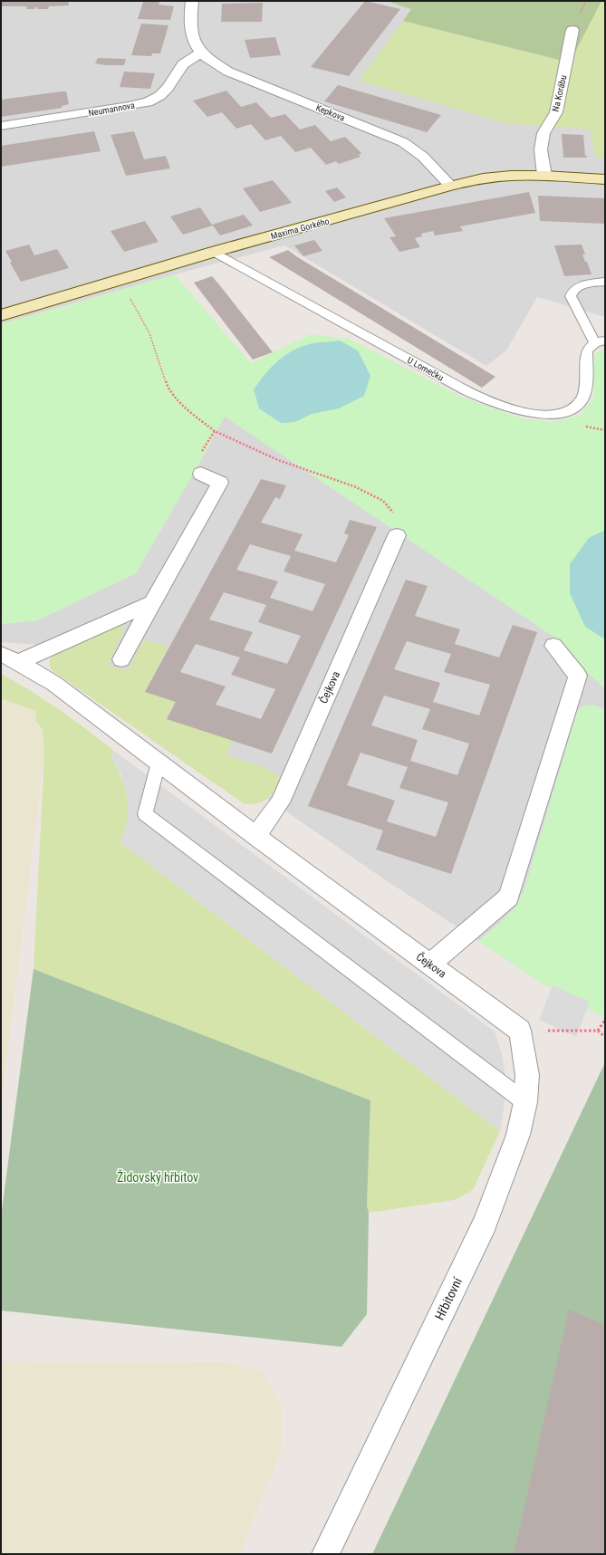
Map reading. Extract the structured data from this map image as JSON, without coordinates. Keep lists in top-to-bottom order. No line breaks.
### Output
{"streets":{"street":["Na Korábu","Neumannova","Kepkova","Maxima Gorkého","Čejkova","Hřbitovní"],"lane":["U Lomečku"]},"crossings":[["Na Korábu","Maxima Gorkého"],["Neumannova","Kepkova"],["Kepkova","Maxima Gorkého"],["Maxima Gorkého","U Lomečku"],["Čejkova","Hřbitovní"]],"parks":["Židovský hřbitov"]}
